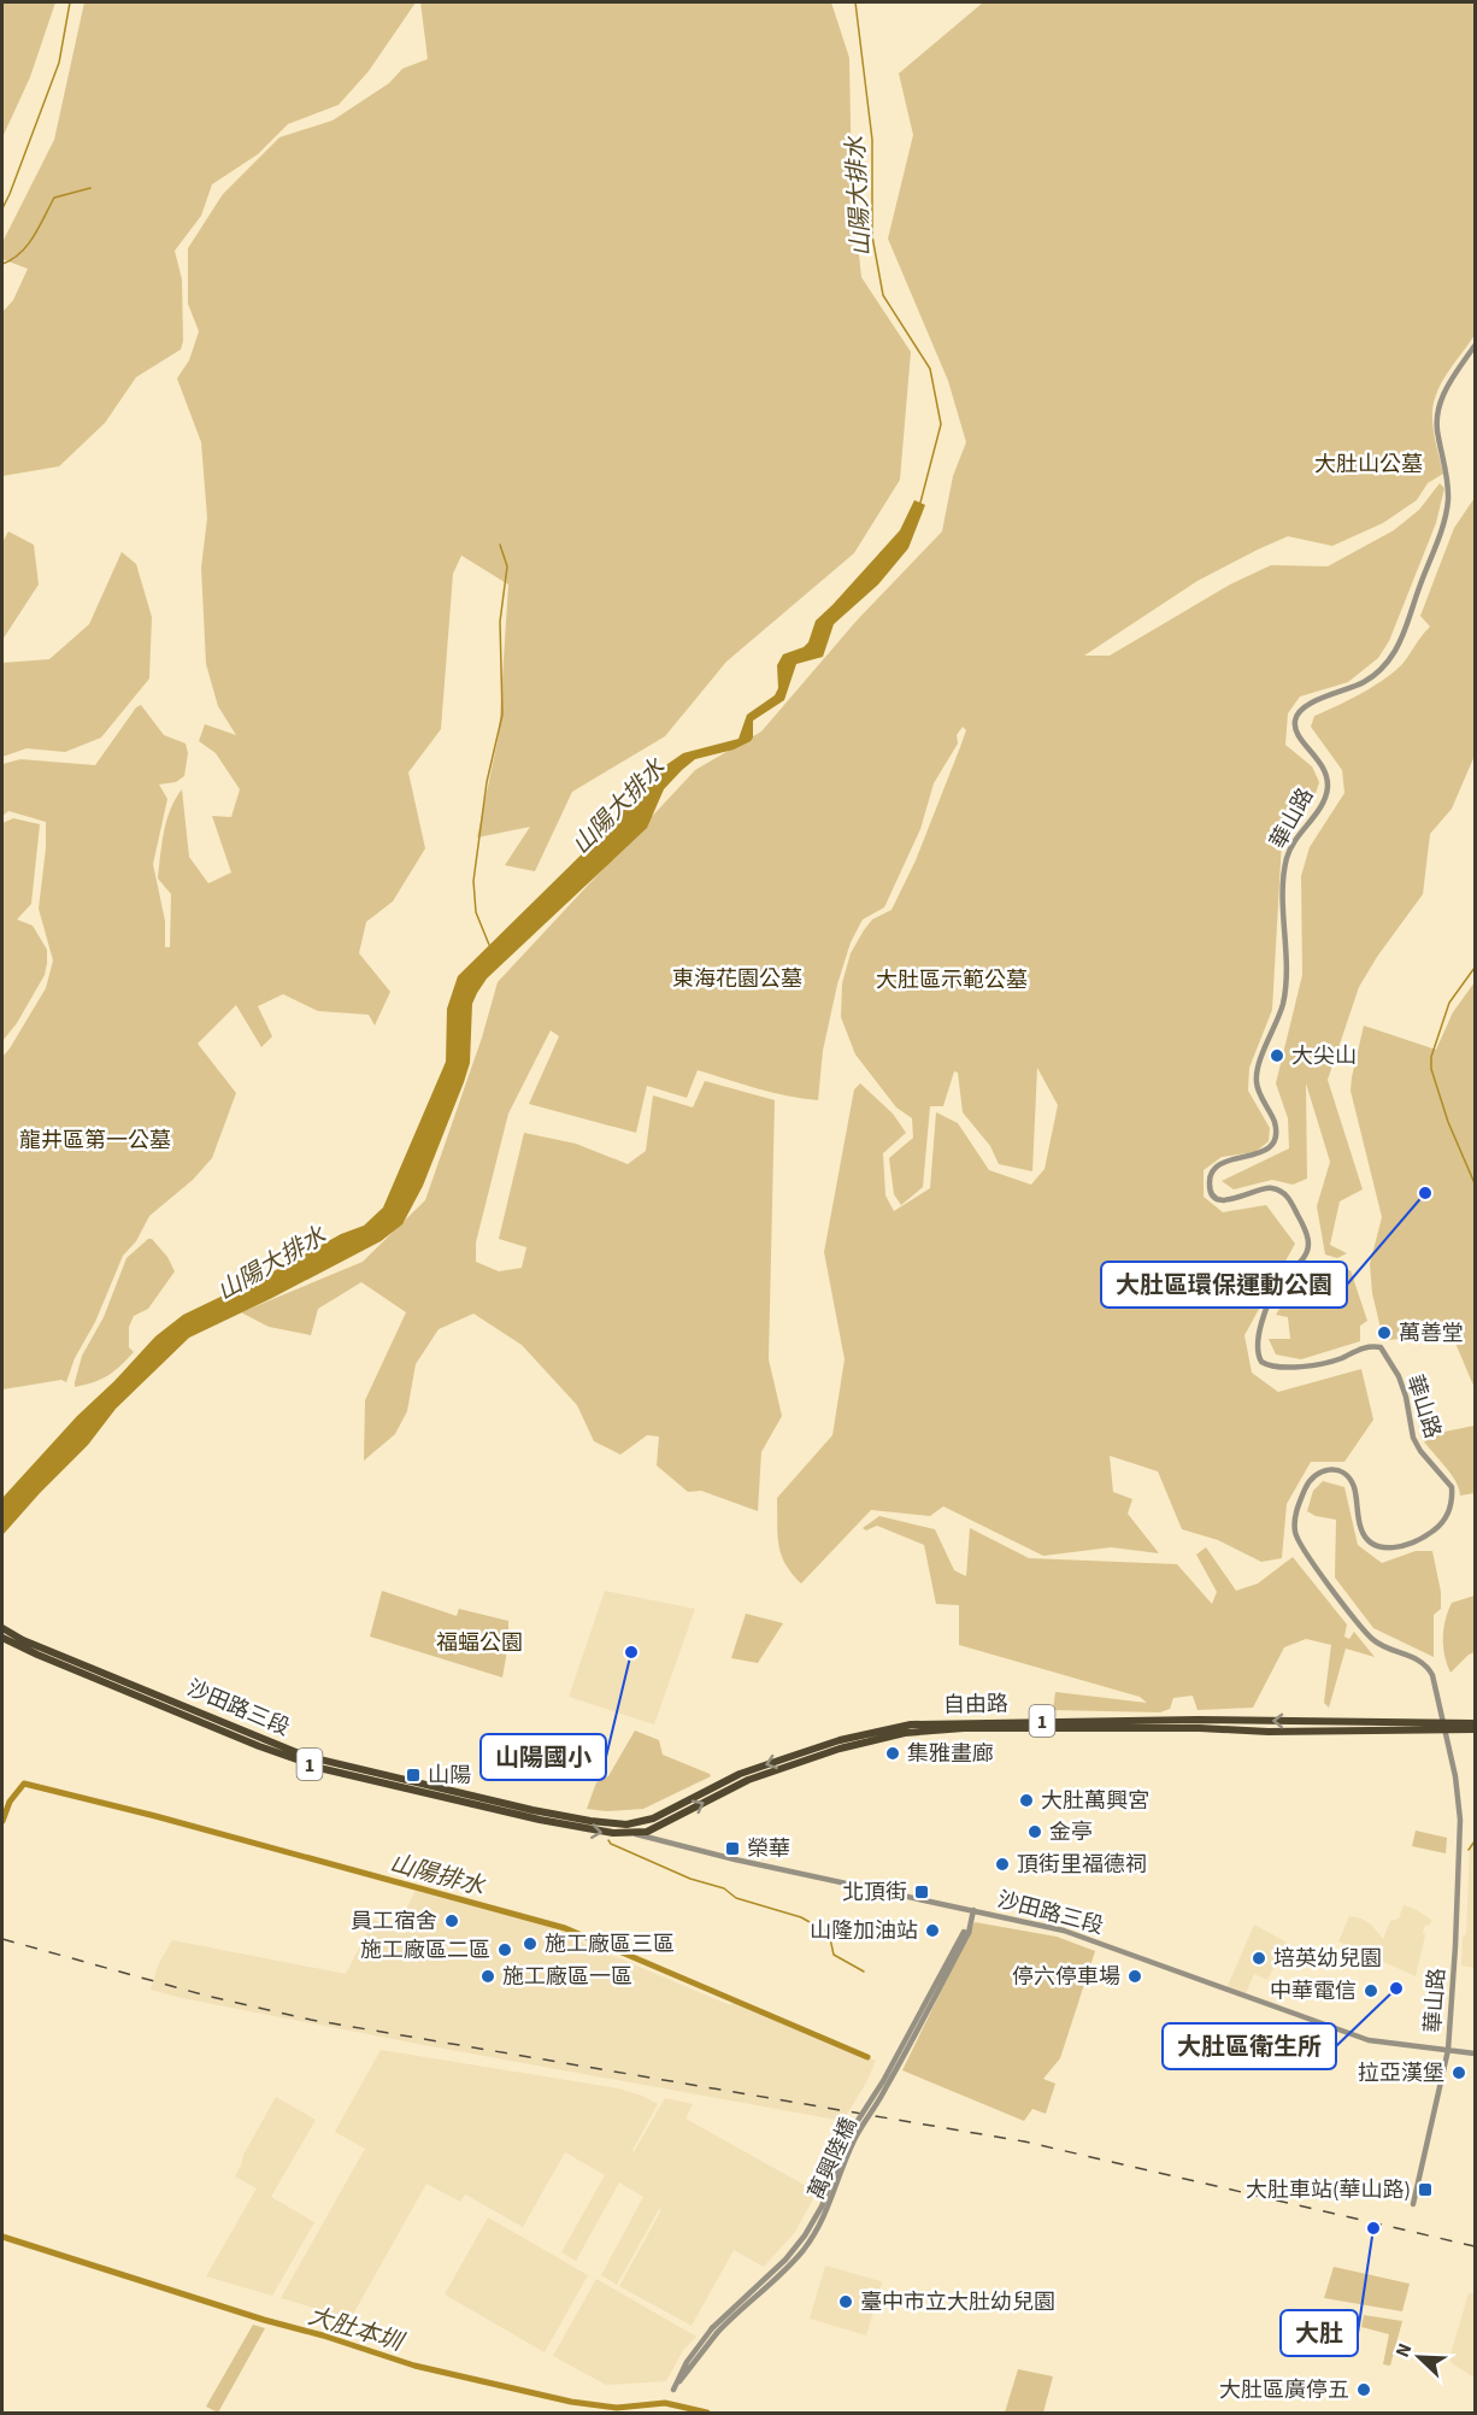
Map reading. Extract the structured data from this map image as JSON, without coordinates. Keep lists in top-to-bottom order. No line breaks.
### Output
{"streets":{"main road":["自由路","沙田路三段","1"],"street":["華山路","萬興陸橋"]},"crossings":[["華山路","自由路"],["華山路","沙田路三段"],["自由路","沙田路三段"],["沙田路三段","萬興陸橋"]],"water":["山陽大排水","山陽排水","大肚本圳"],"parks":["大肚山公墓","東海花園公墓","大肚區示範公墓","龍井區第一公墓","福蝠公園"],"places":{"other":["大尖山","大肚區環保運動公園","萬善堂","山陽國小","集雅畫廊","大肚萬興宮","金亭","頂街里福德祠","員工宿舍","山隆加油站","施工廠區三區","施工廠區二區","培英幼兒園","施工廠區一區","停六停車場","大肚區衛生所","中華電信","拉亞漢堡","大肚","臺中市立大肚幼兒園","大肚區廣停五"],"transit":["山陽","榮華","北頂街","大肚車站(華山路)"]},"north":"top left"}
